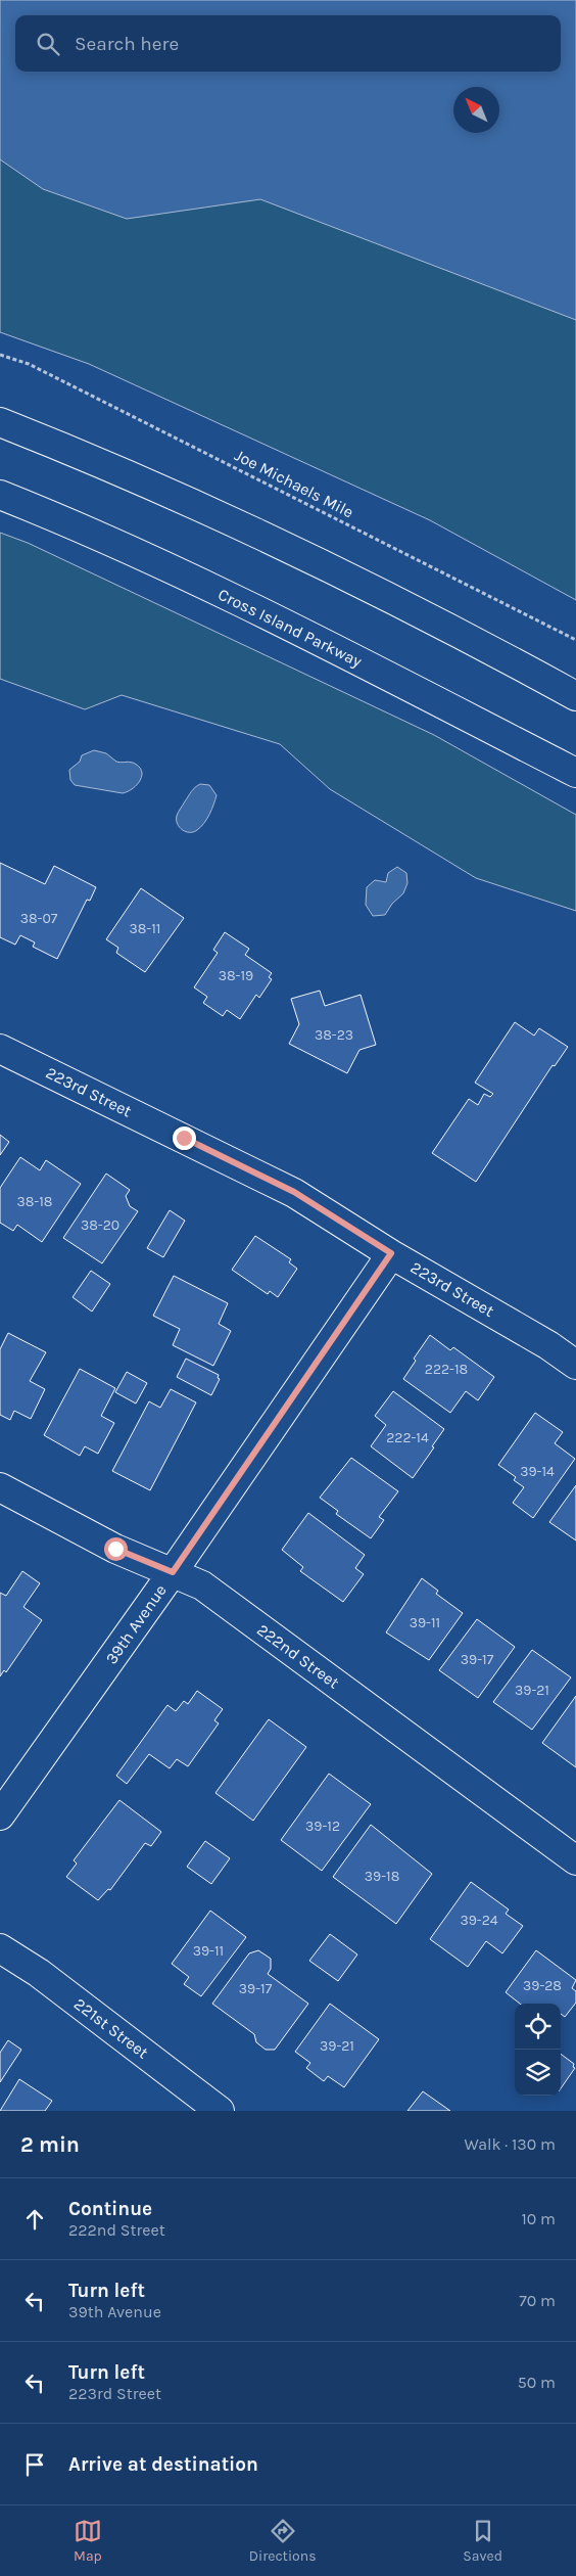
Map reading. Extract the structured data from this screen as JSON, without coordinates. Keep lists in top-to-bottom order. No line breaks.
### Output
{"streets":{"main road":["Cross Island Parkway","223rd Street","39th Avenue","222nd Street","221st Street"],"path":["Joe Michaels Mile"]},"crossings":[["223rd Street","39th Avenue"],["39th Avenue","222nd Street"]],"house_numbers":["38-07","38-11","38-19","38-23","38-18","38-20","222-18","222-14","39-14","39-11","39-17","39-21","39-12","39-18","39-24","39-11","39-28","39-17","39-21"],"north":"top left","page":{"search":"Search here","heading":["2 min","Walk · 130 m"],"list":[["Continue","222nd Street","10 m"],["Turn left","39th Avenue","70 m"],["Turn left","223rd Street","50 m"],"Arrive at destination"],"nav":["Map","Directions","Saved"]}}
